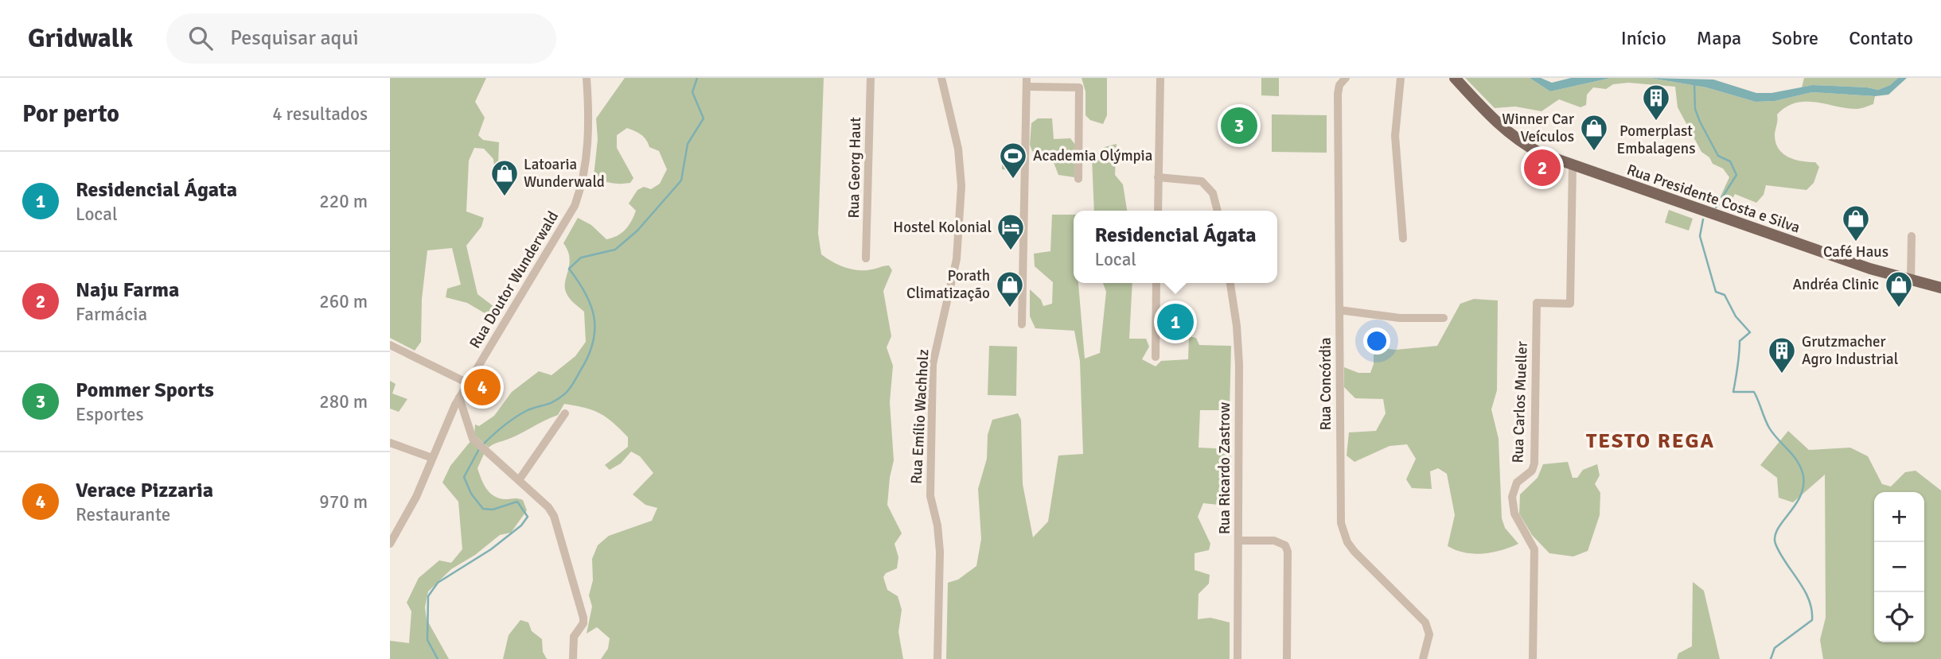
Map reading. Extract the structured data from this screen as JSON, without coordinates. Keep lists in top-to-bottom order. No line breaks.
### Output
{"streets":{"main road":["Rua Presidente Costa e Silva"],"street":["Rua Georg Haut","Rua Doutor Wunderwald","Rua Concórdia","Rua Carlos Mueller","Rua Emílio Wachholz","Rua Ricardo Zastrow"]},"crossings":[["Rua Presidente Costa e Silva","Rua Carlos Mueller"]],"districts":["TESTO REGA"],"places":{"building":["Pomerplast Embalagens","Grutzmacher Agro Industrial"],"shop":["Winner Car Veículos","Latoaria Wunderwald","Café Haus","Porath Climatização","Andréa Clinic"],"sports":["Academia Olýmpia"],"hotel":["Hostel Kolonial"]},"page":{"header":"Gridwalk","search":"Pesquisar aqui","nav":["Início","Mapa","Sobre","Contato"],"heading":["Por perto","4 resultados"],"pins":["3","2","1","4"],"list":[{"mark":"1","name":"Residencial Ágata","note":"Local","value":"220 m"},{"mark":"2","name":"Naju Farma","note":"Farmácia","value":"260 m"},{"mark":"3","name":"Pommer Sports","note":"Esportes","value":"280 m"},{"mark":"4","name":"Verace Pizzaria","note":"Restaurante","value":"970 m"}],"popup":["Residencial Ágata","Local"],"map_buttons":["+","−"]}}
